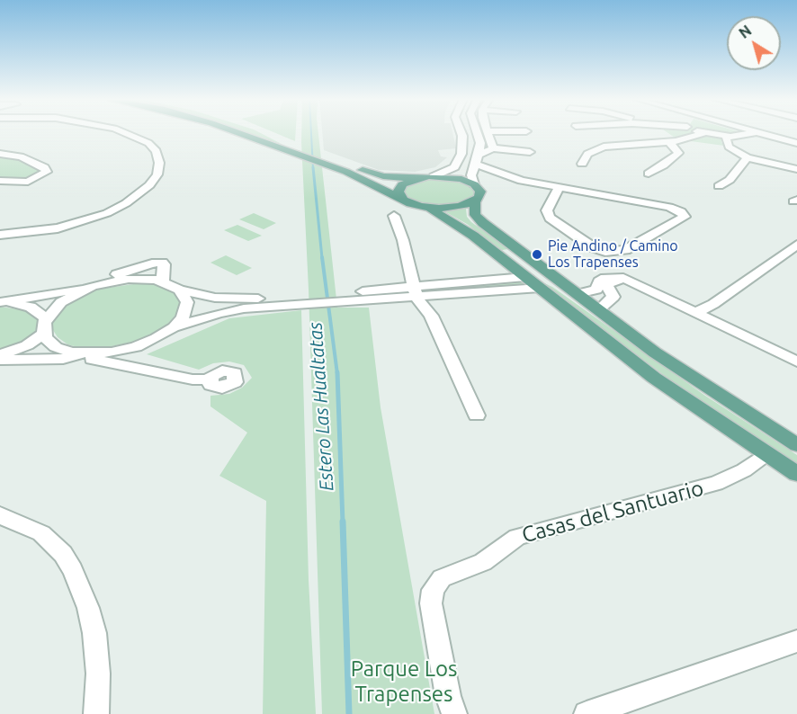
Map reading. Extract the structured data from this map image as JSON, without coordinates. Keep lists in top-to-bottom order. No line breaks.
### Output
{"streets":{"street":["Casas del Santuario"]},"water":["Estero Las Hualtatas"],"parks":["Parque Los Trapenses"],"places":["Pie Andino / Camino Los Trapenses"],"north":"top left"}
